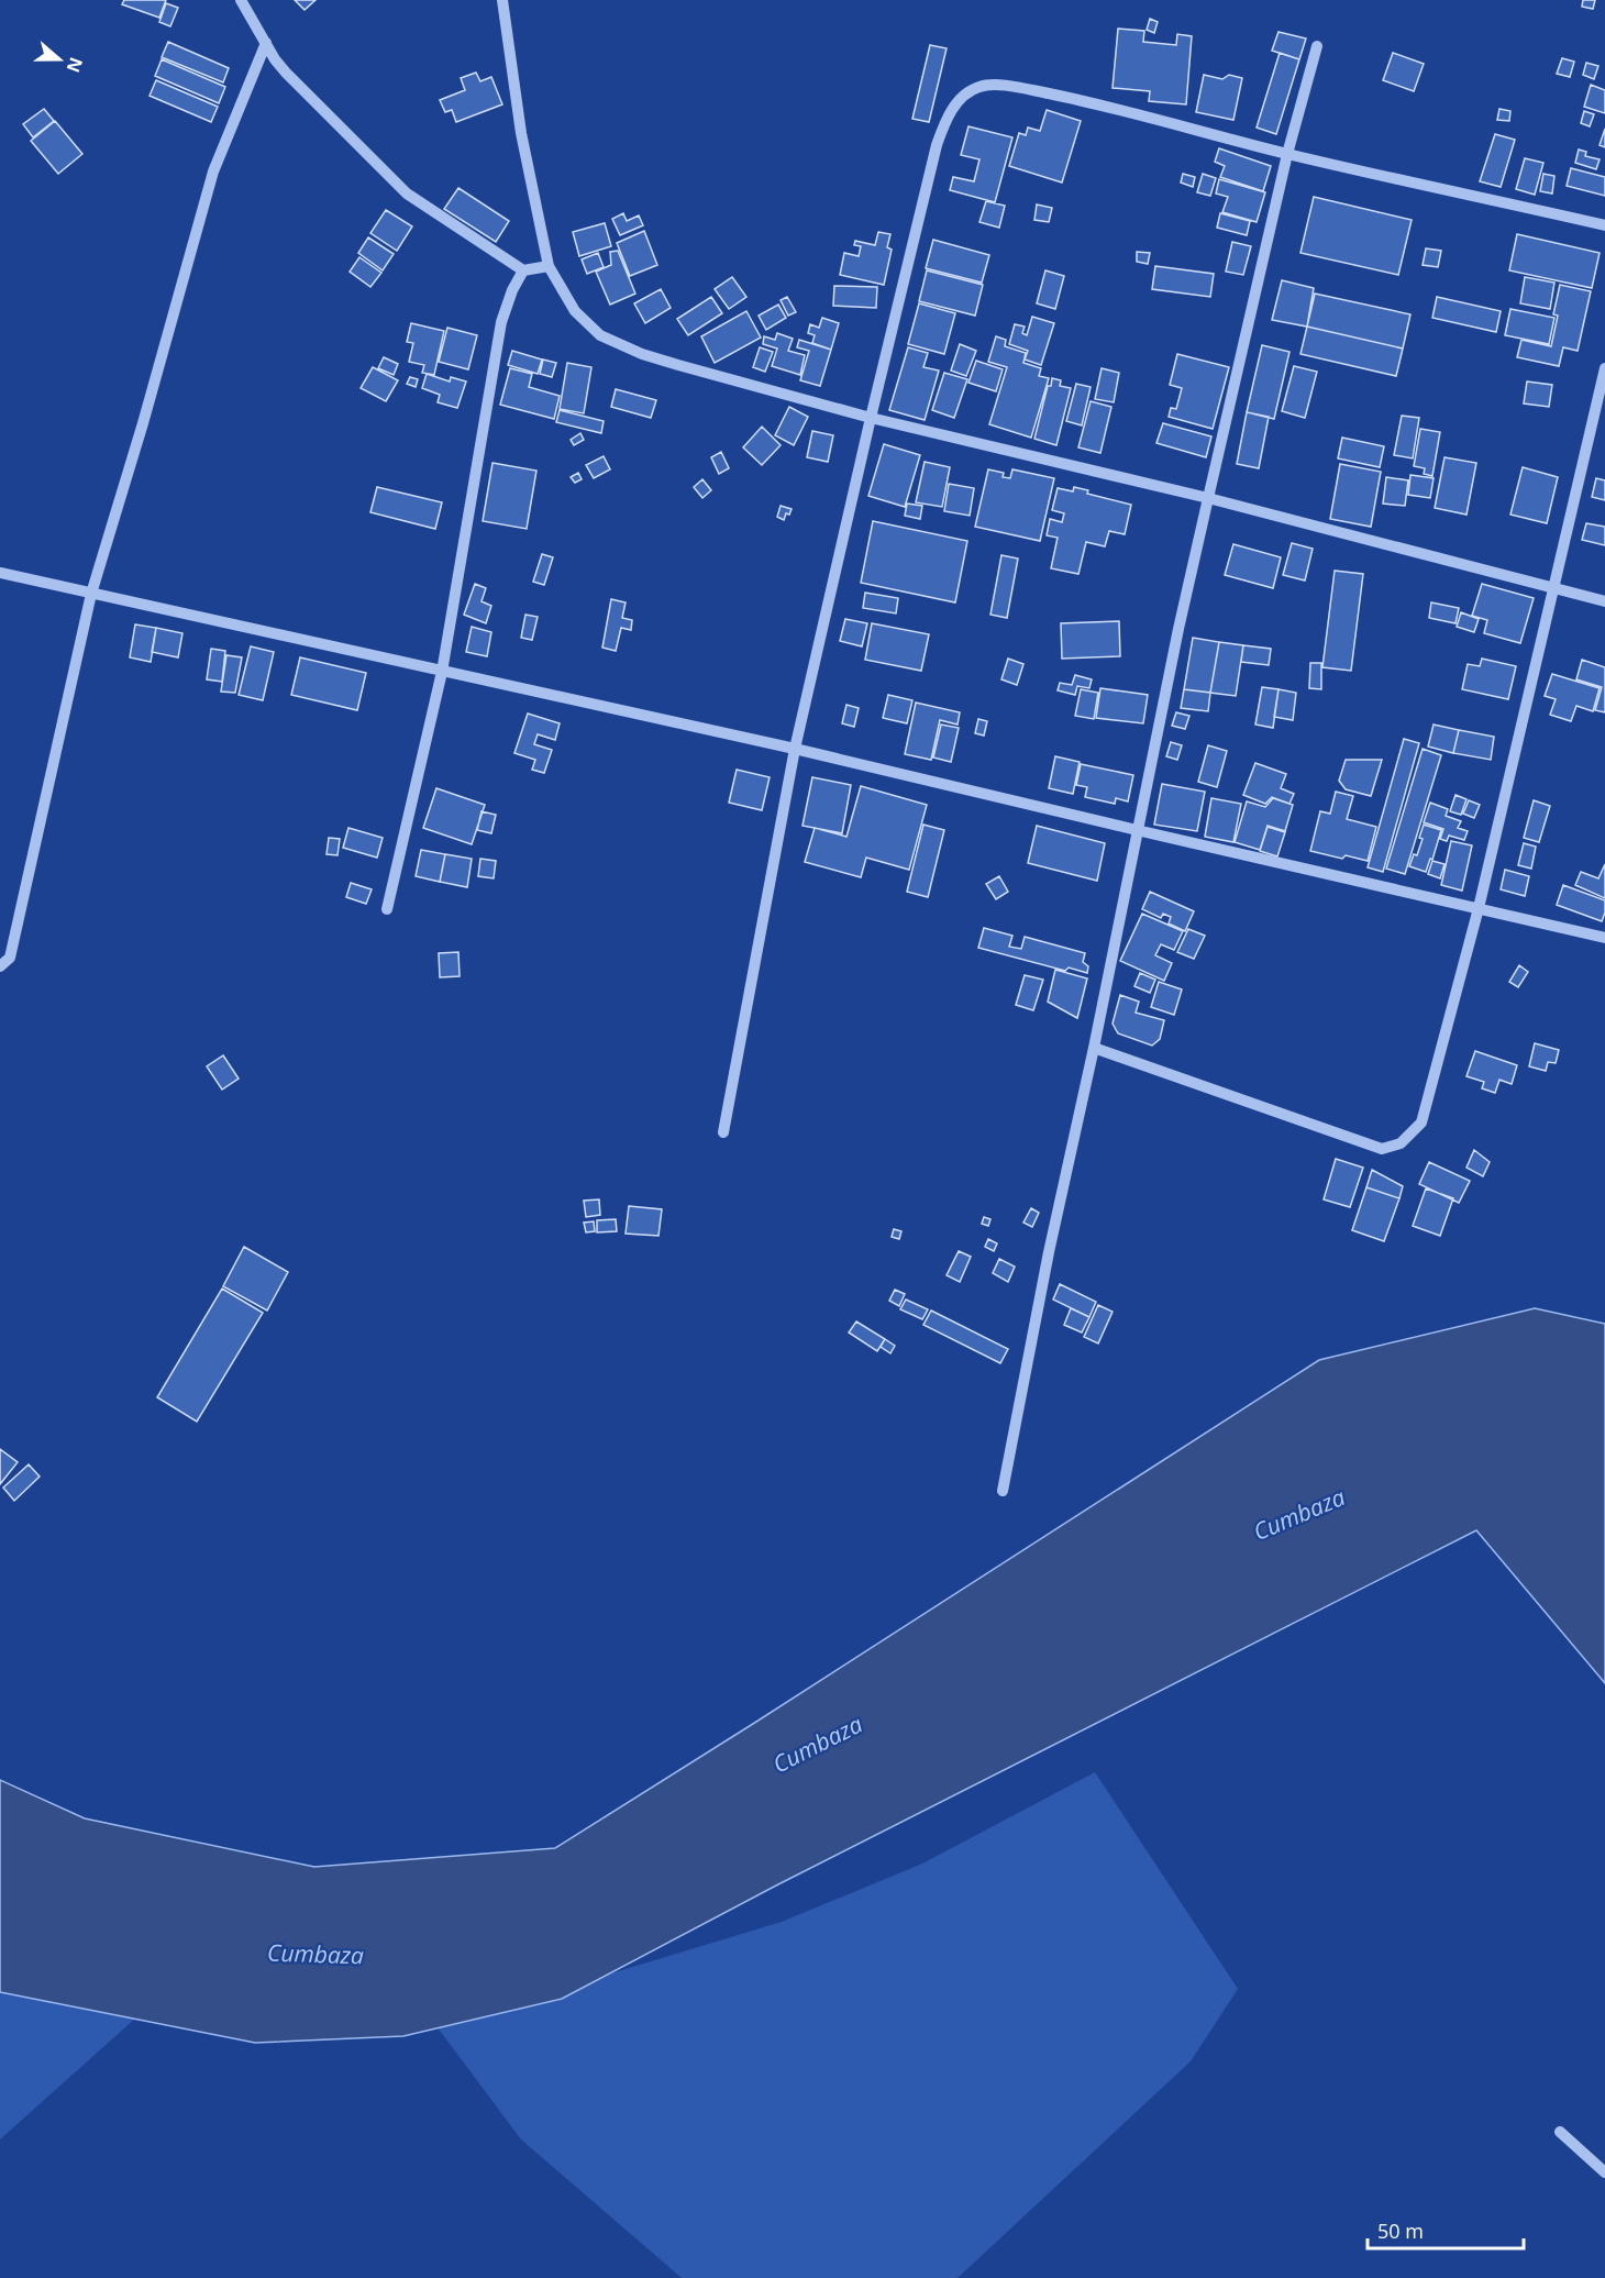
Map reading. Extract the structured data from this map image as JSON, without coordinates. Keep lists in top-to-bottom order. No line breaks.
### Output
{"water":["Cumbaza"],"scale_bar":"50 m","north":"right"}
